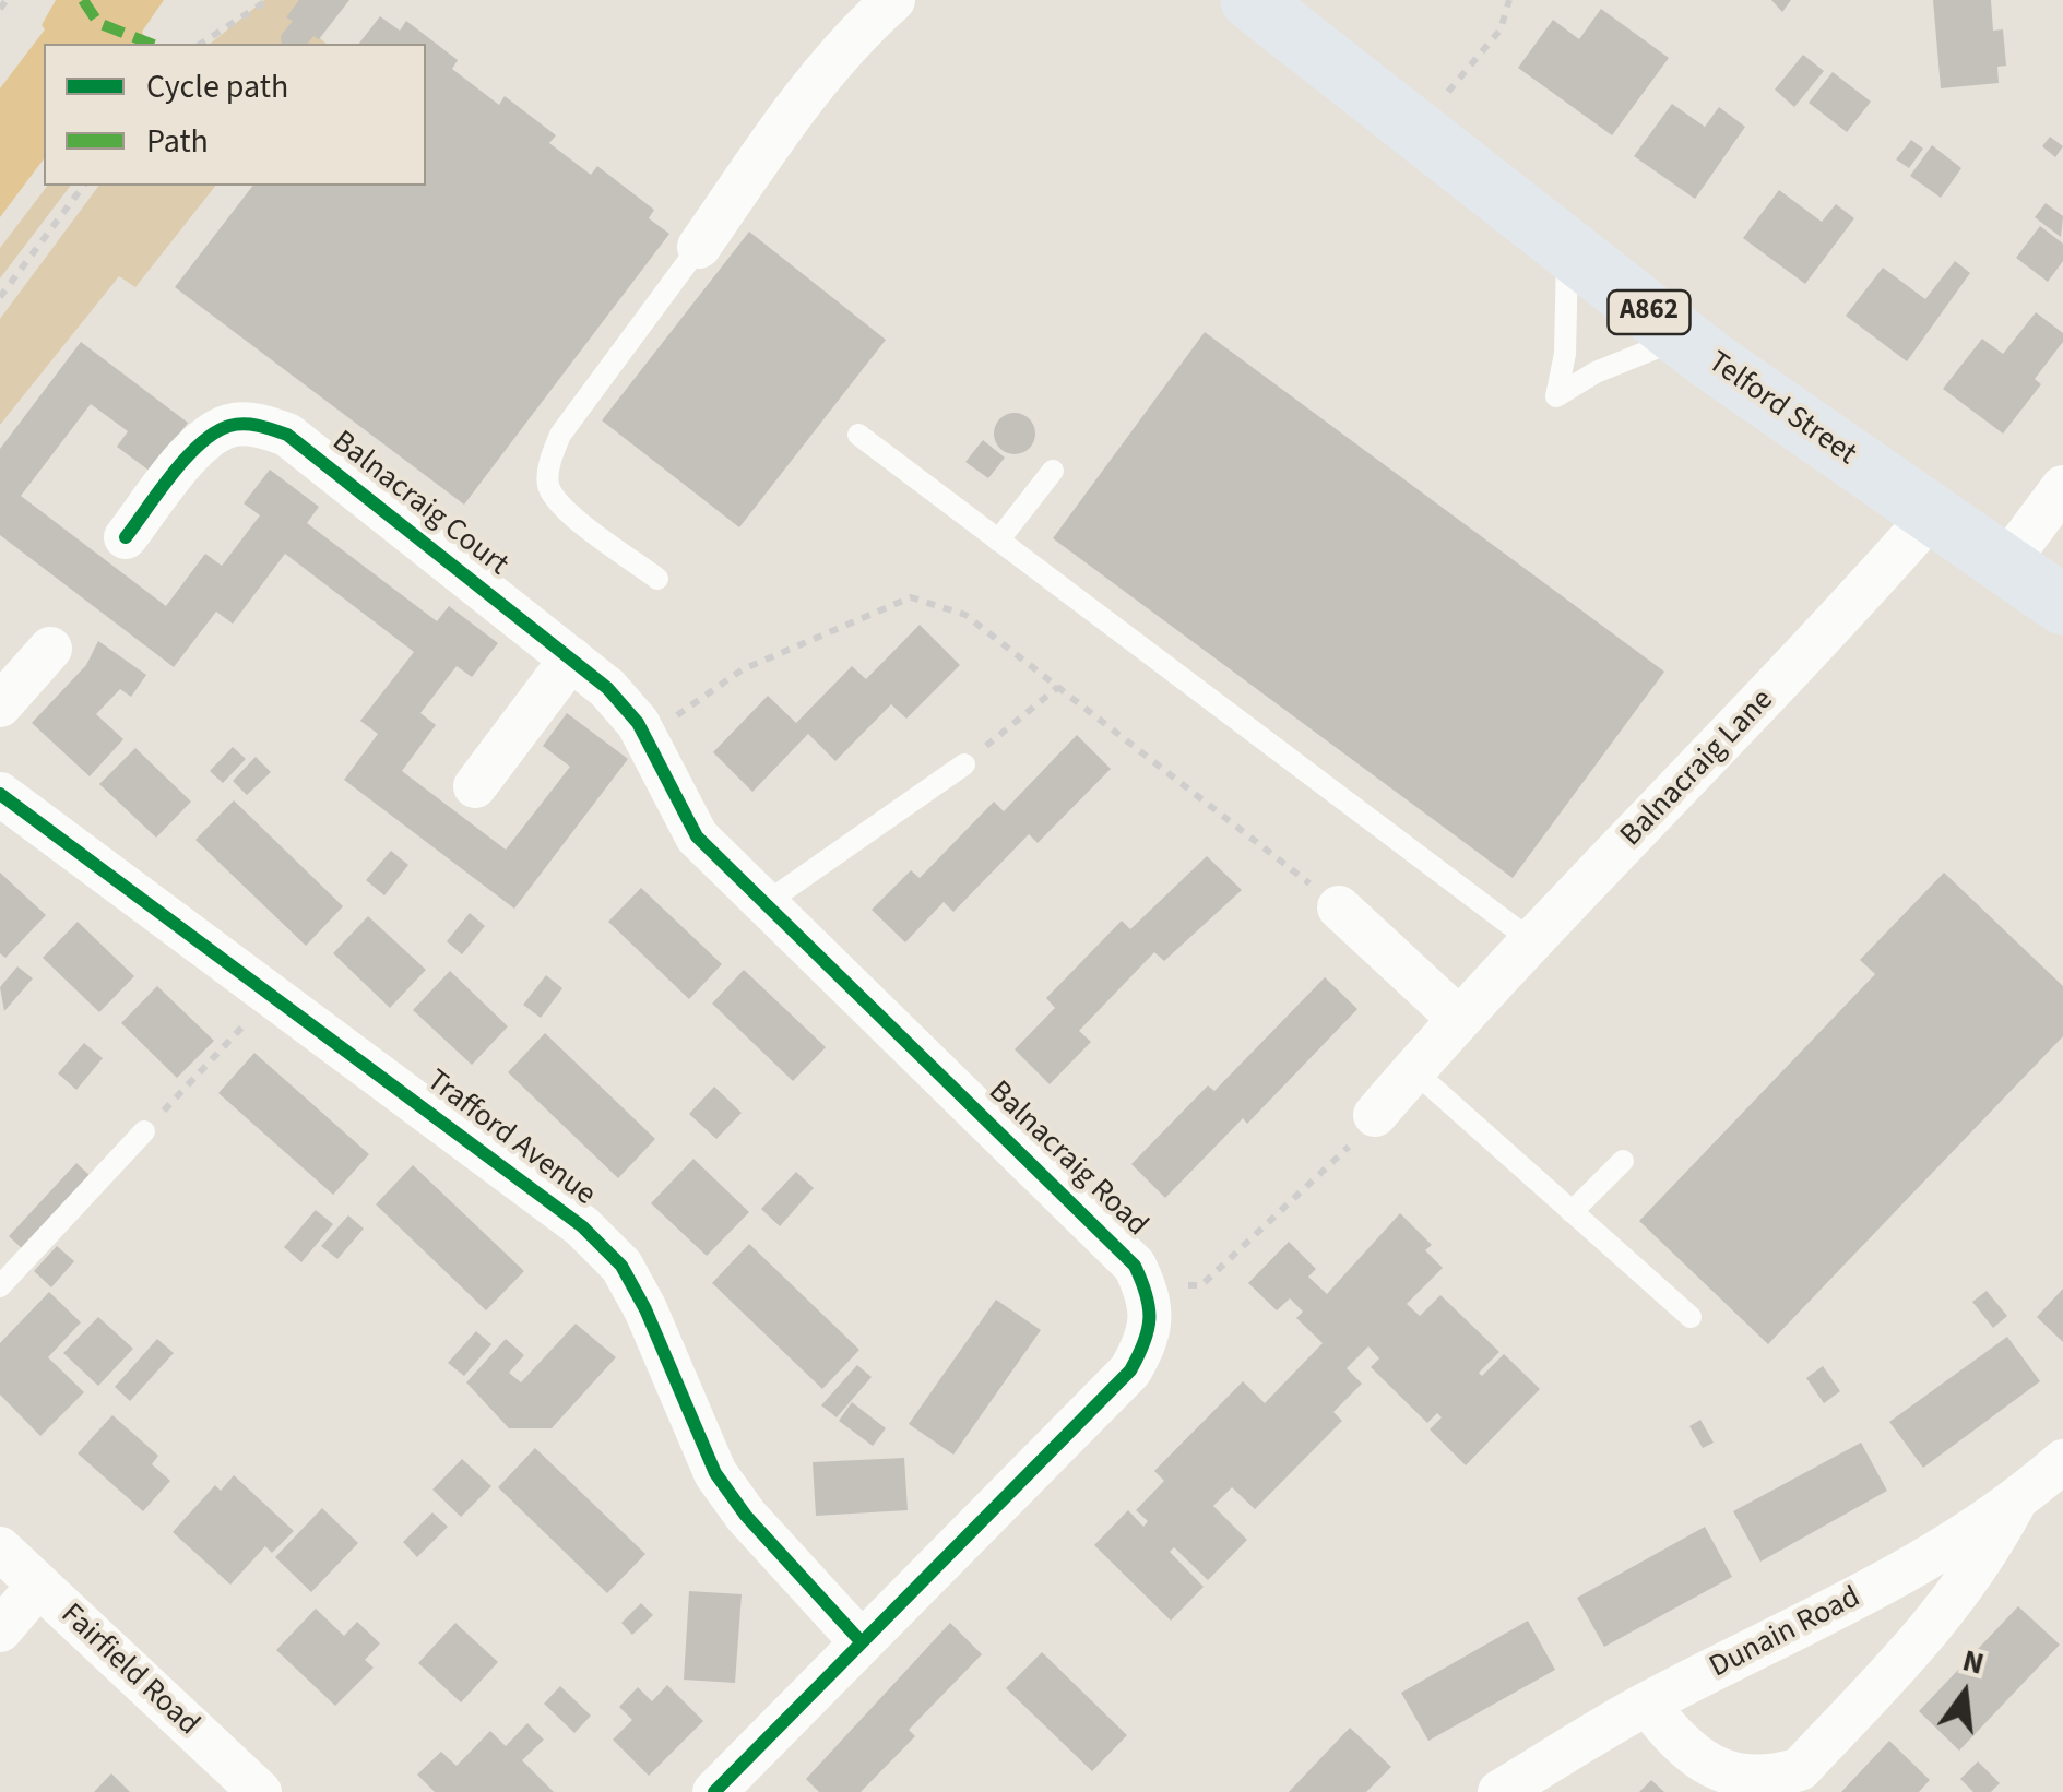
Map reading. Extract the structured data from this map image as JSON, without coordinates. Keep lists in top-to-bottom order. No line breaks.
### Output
{"streets":{"main road":["A862","Telford Street"],"street":["Balnacraig Court","Balnacraig Lane","Trafford Avenue","Balnacraig Road","Dunain Road","Fairfield Road"]},"crossings":[["Telford Street","Balnacraig Lane"],["Balnacraig Court","Balnacraig Road"],["Trafford Avenue","Balnacraig Road"]],"legend":["Cycle path","Path"],"north":"top"}
